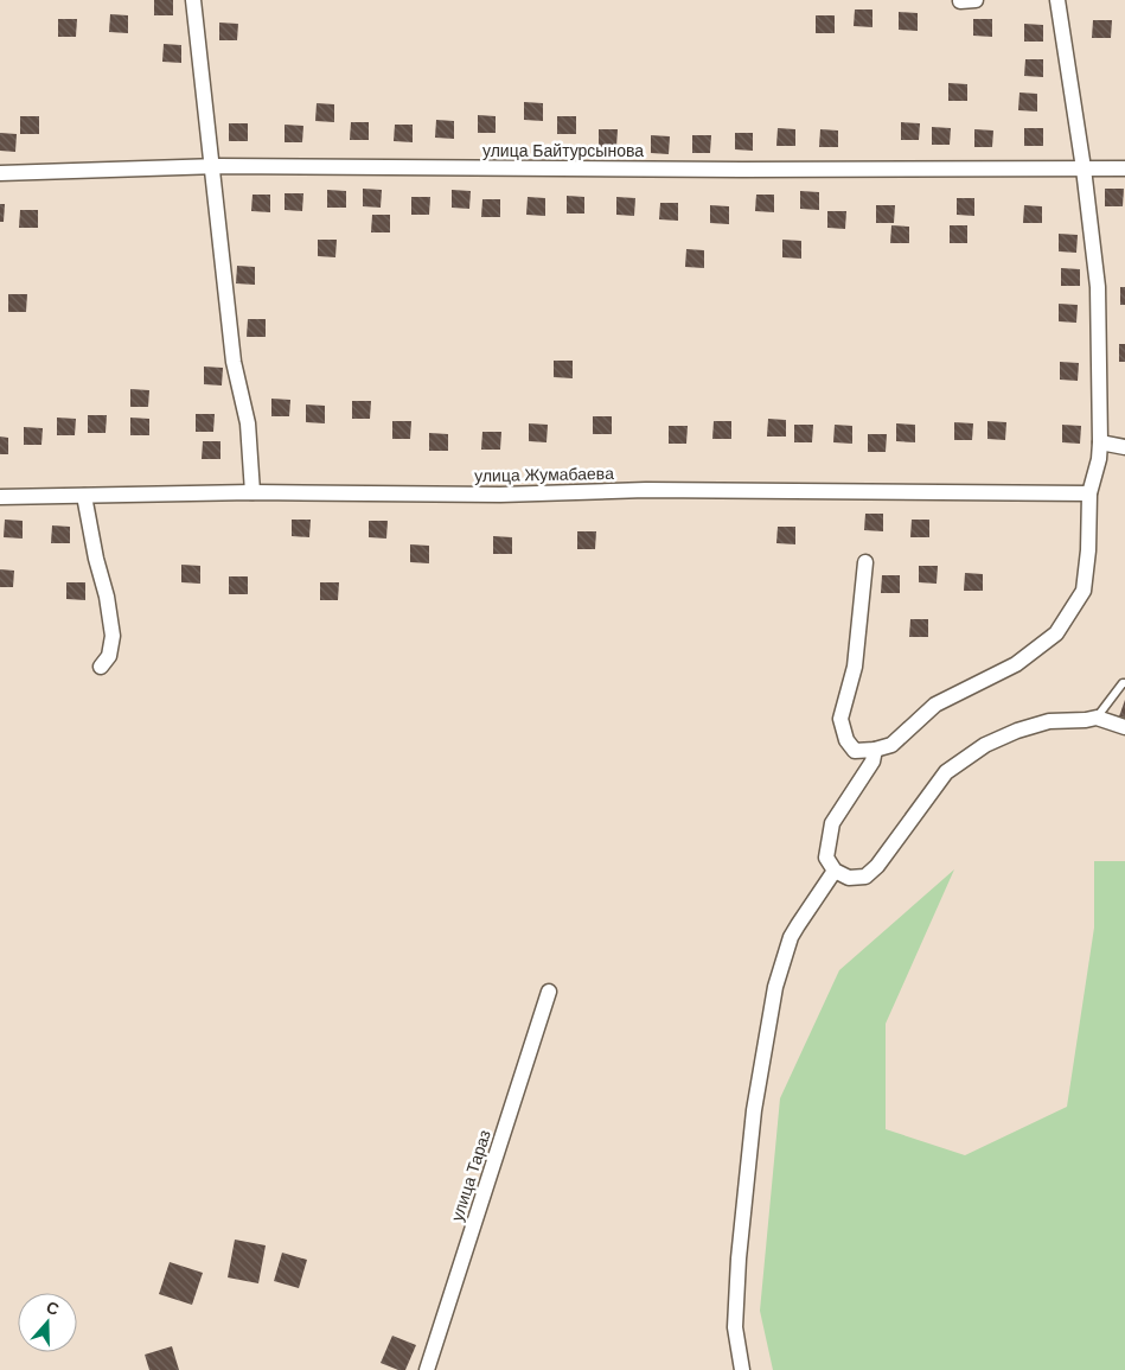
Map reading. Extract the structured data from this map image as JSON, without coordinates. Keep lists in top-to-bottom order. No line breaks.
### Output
{"streets":{"street":["улица Байтурсынова","улица Жумабаева","улица Тараз"]},"north":"top"}
